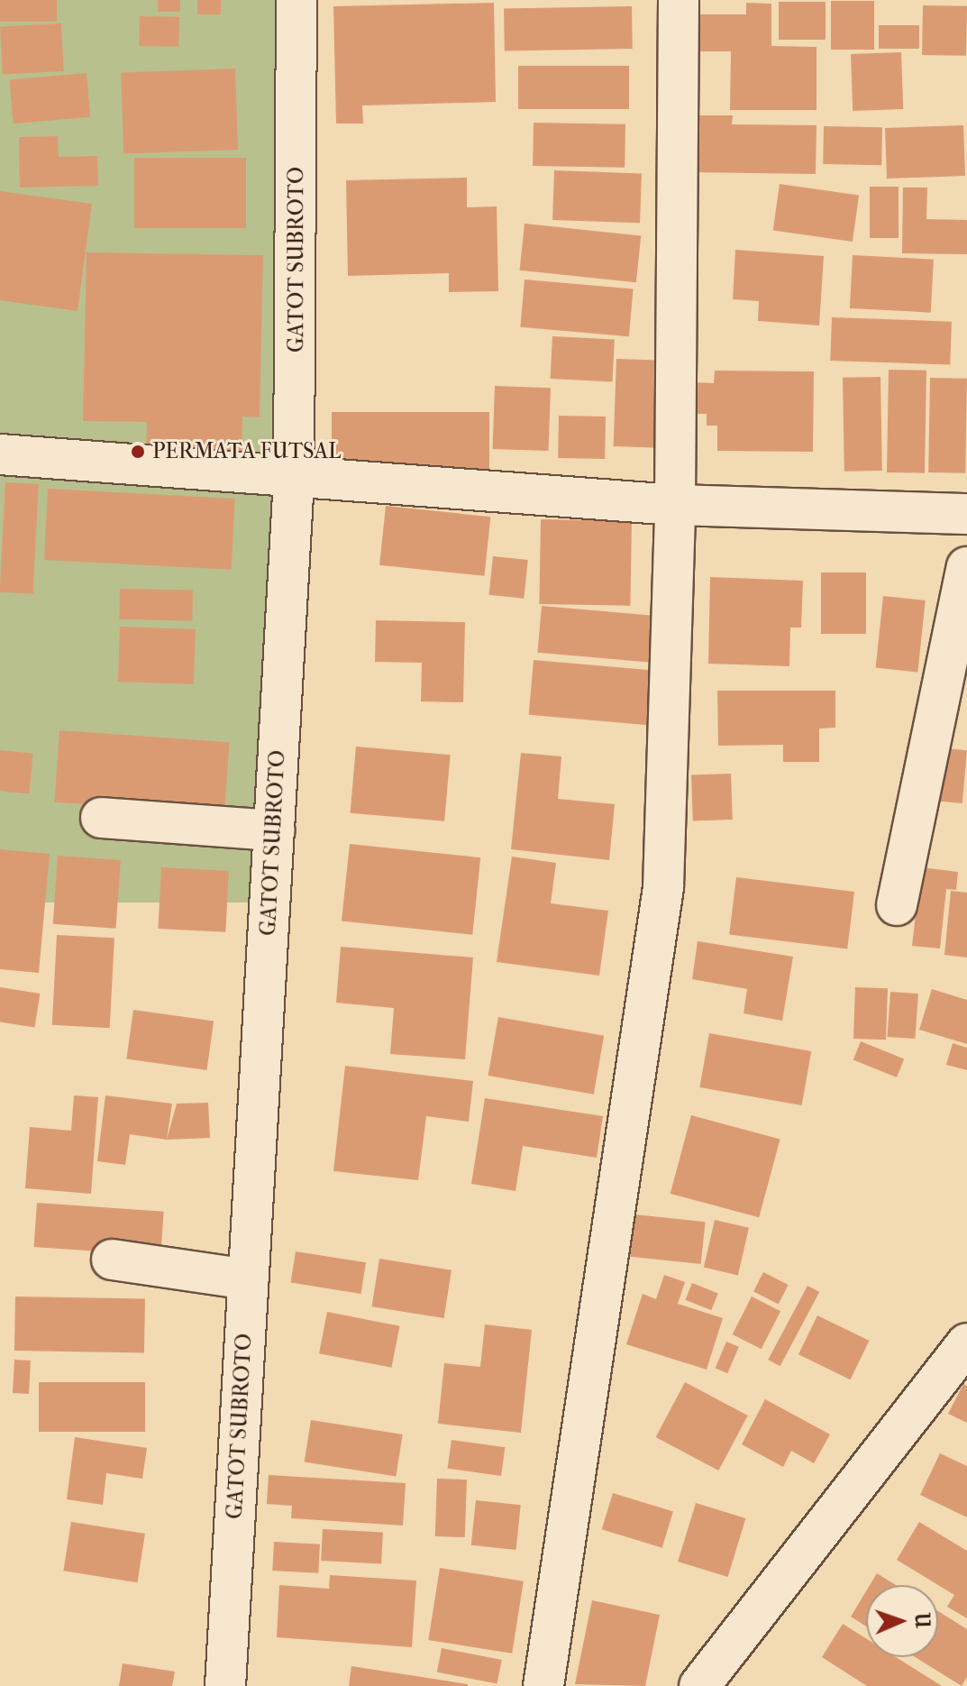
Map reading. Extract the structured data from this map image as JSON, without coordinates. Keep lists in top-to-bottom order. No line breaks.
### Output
{"streets":{"street":["GATOT SUBROTO"]},"places":["PERMATA FUTSAL"],"north":"right"}
